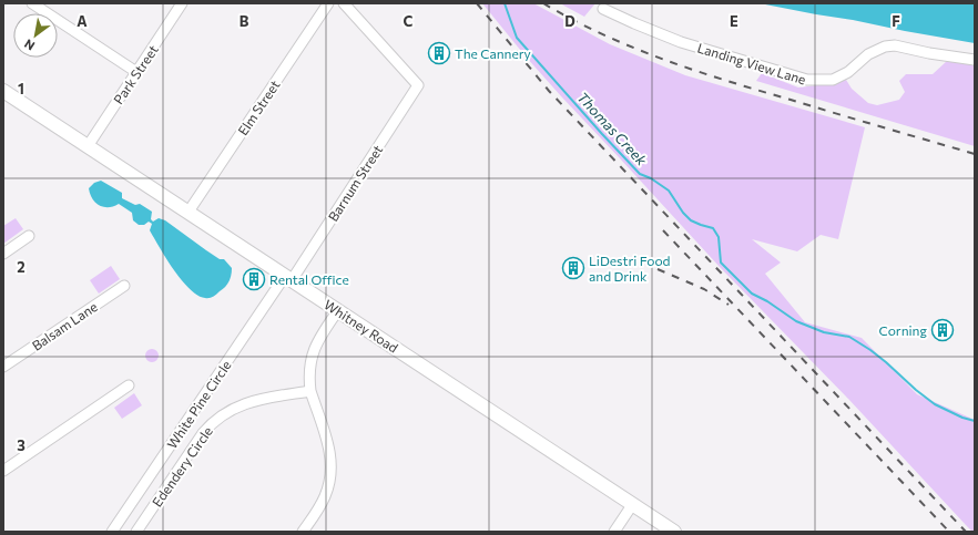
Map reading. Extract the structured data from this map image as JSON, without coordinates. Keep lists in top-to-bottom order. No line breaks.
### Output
{"streets":{"main road":["Whitney Road"],"street":["Landing View Lane","Park Street","Elm Street","Barnum Street","Balsam Lane","White Pine Circle","Edendery Circle"]},"crossings":[["Park Street","Whitney Road"],["Elm Street","Whitney Road"],["Barnum Street","Whitney Road"],["Barnum Street","White Pine Circle"],["Whitney Road","White Pine Circle"]],"water":["Thomas Creek"],"places":{"building":["The Cannery","LiDestri Food and Drink","Rental Office","Corning"]},"north":"bottom left","grid":{"columns":["A","B","C","D","E","F"],"rows":["1","2","3"]}}
